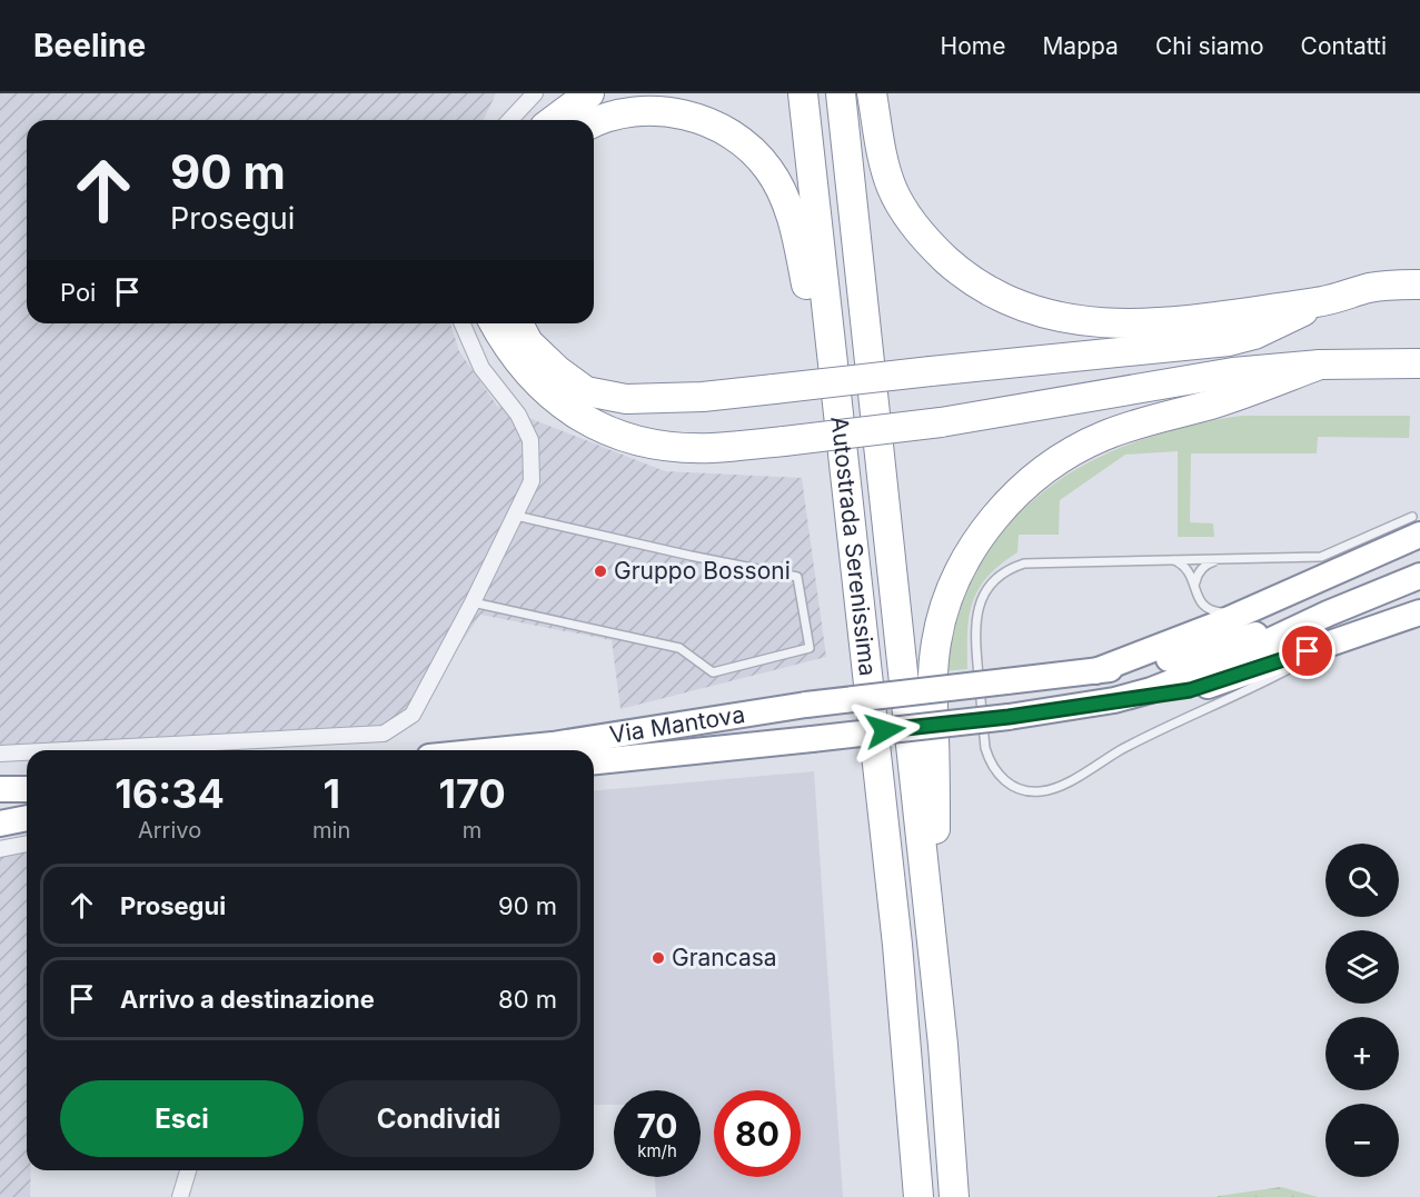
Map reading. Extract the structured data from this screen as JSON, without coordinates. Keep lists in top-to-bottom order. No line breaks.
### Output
{"streets":{"highway":["Autostrada Serenissima","Via Mantova"]},"places":["Gruppo Bossoni","Grancasa"],"page":{"header":"Beeline","nav":["Home","Mappa","Chi siamo","Contatti"],"turn":["90 m","Prosegui"],"then":"Poi","eta":["16:34","Arrivo","1","min","170","m"],"map_buttons":["+","−"],"list":[{"name":"Prosegui","value":"90 m"},{"name":"Arrivo a destinazione","value":"80 m"}],"buttons":["Esci","Condividi"],"speed":"70 km/h","limit":"80"}}
